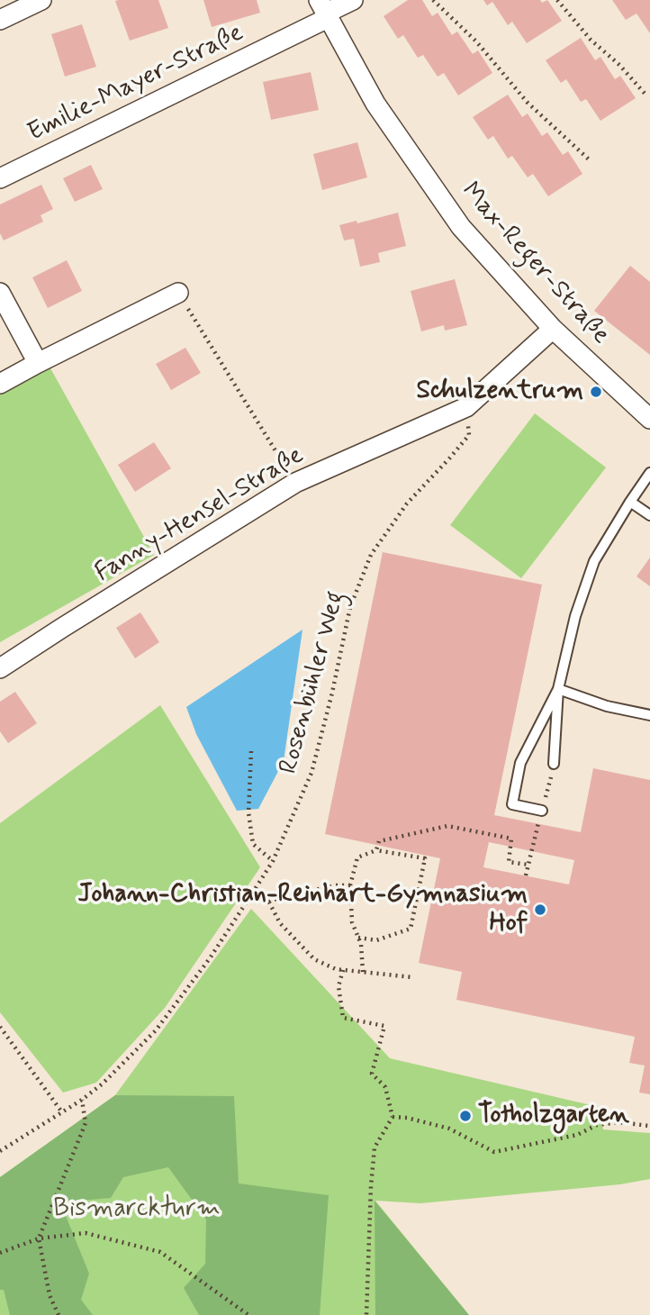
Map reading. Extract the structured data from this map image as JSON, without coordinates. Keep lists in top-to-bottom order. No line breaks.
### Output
{"streets":{"street":["Emilie-Mayer-Straße","Max-Reger-Straße","Fanny-Hensel-Straße"],"path":["Rosenbühler Weg"]},"crossings":[["Emilie-Mayer-Straße","Max-Reger-Straße"],["Max-Reger-Straße","Fanny-Hensel-Straße"],["Fanny-Hensel-Straße","Rosenbühler Weg"]],"parks":["Bismarckturm"],"places":["Schulzentrum","Johann-Christian-Reinhart-Gymnasium Hof","Totholzgarten"]}
